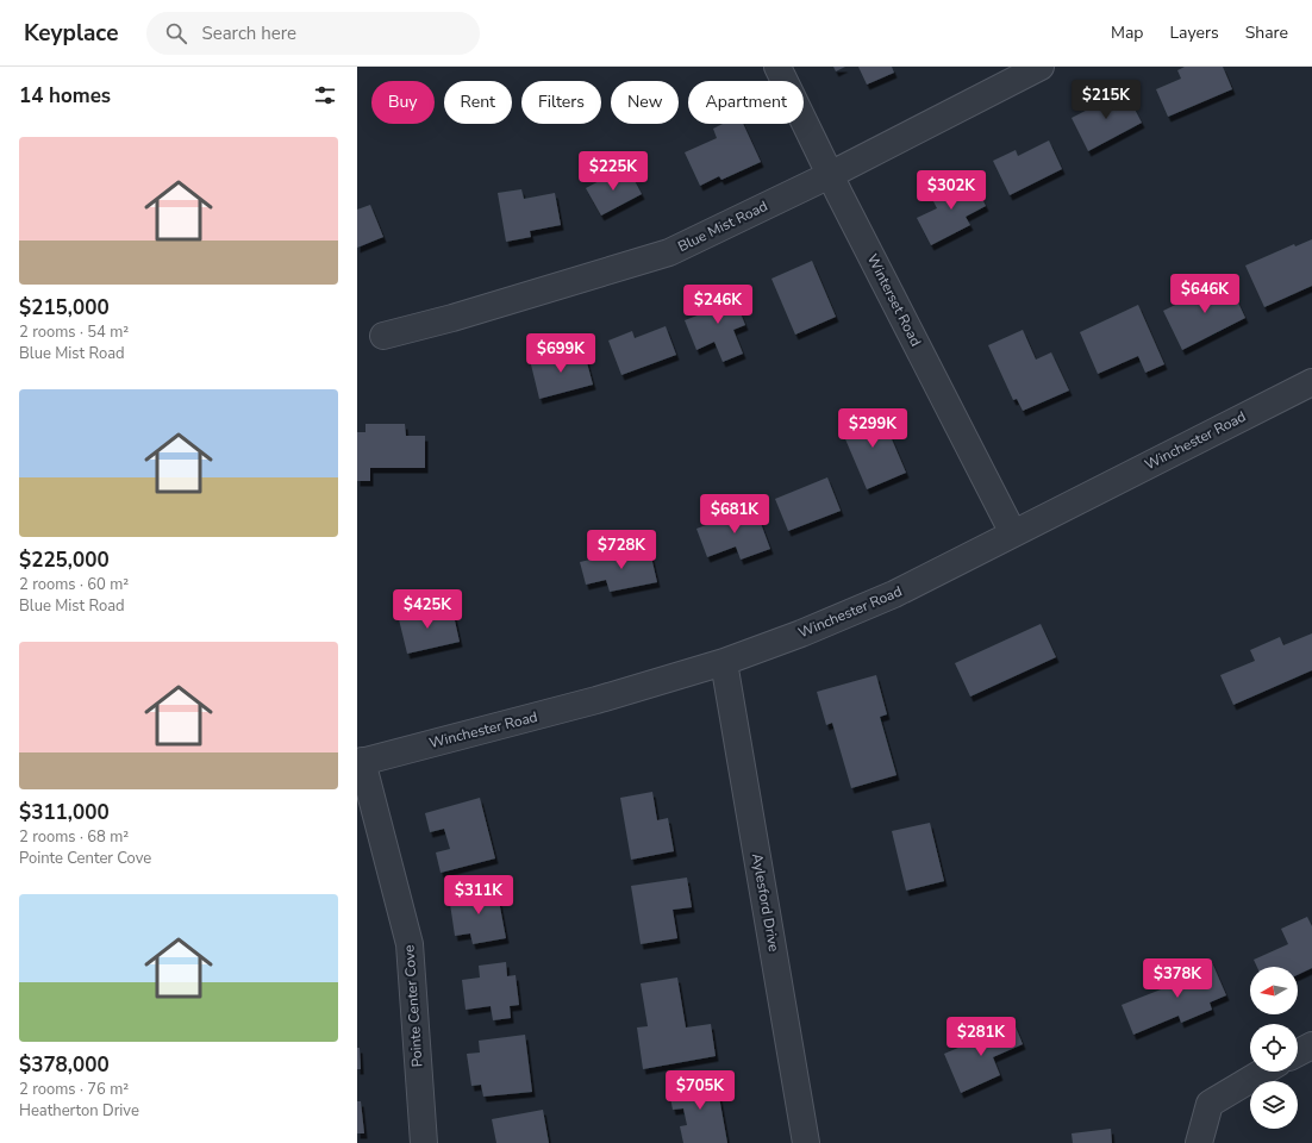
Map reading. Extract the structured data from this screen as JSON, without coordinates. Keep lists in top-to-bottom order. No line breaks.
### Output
{"streets":{"street":["Blue Mist Road","Winterset Road","Winchester Road","Aylesford Drive","Pointe Center Cove"]},"crossings":[["Blue Mist Road","Winterset Road"],["Winterset Road","Winchester Road"],["Winchester Road","Aylesford Drive"],["Winchester Road","Pointe Center Cove"]],"north":"left","page":{"header":"Keyplace","search":"Search here","nav":["Map","Layers","Share"],"heading":"14 homes","price":["$215K","$225K","$302K","$646K","$246K","$699K","$299K","$681K","$728K","$425K","$311K","$378K","$281K","$705K"],"chip":["Buy","Rent","Filters","New","Apartment"],"list":[{"name":"$215,000","note":"2 rooms · 54 m² · Blue Mist Road"},{"name":"$225,000","note":"2 rooms · 60 m² · Blue Mist Road"},{"name":"$311,000","note":"2 rooms · 68 m² · Pointe Center Cove"},{"name":"$378,000","note":"2 rooms · 76 m² · Heatherton Drive"}]}}
